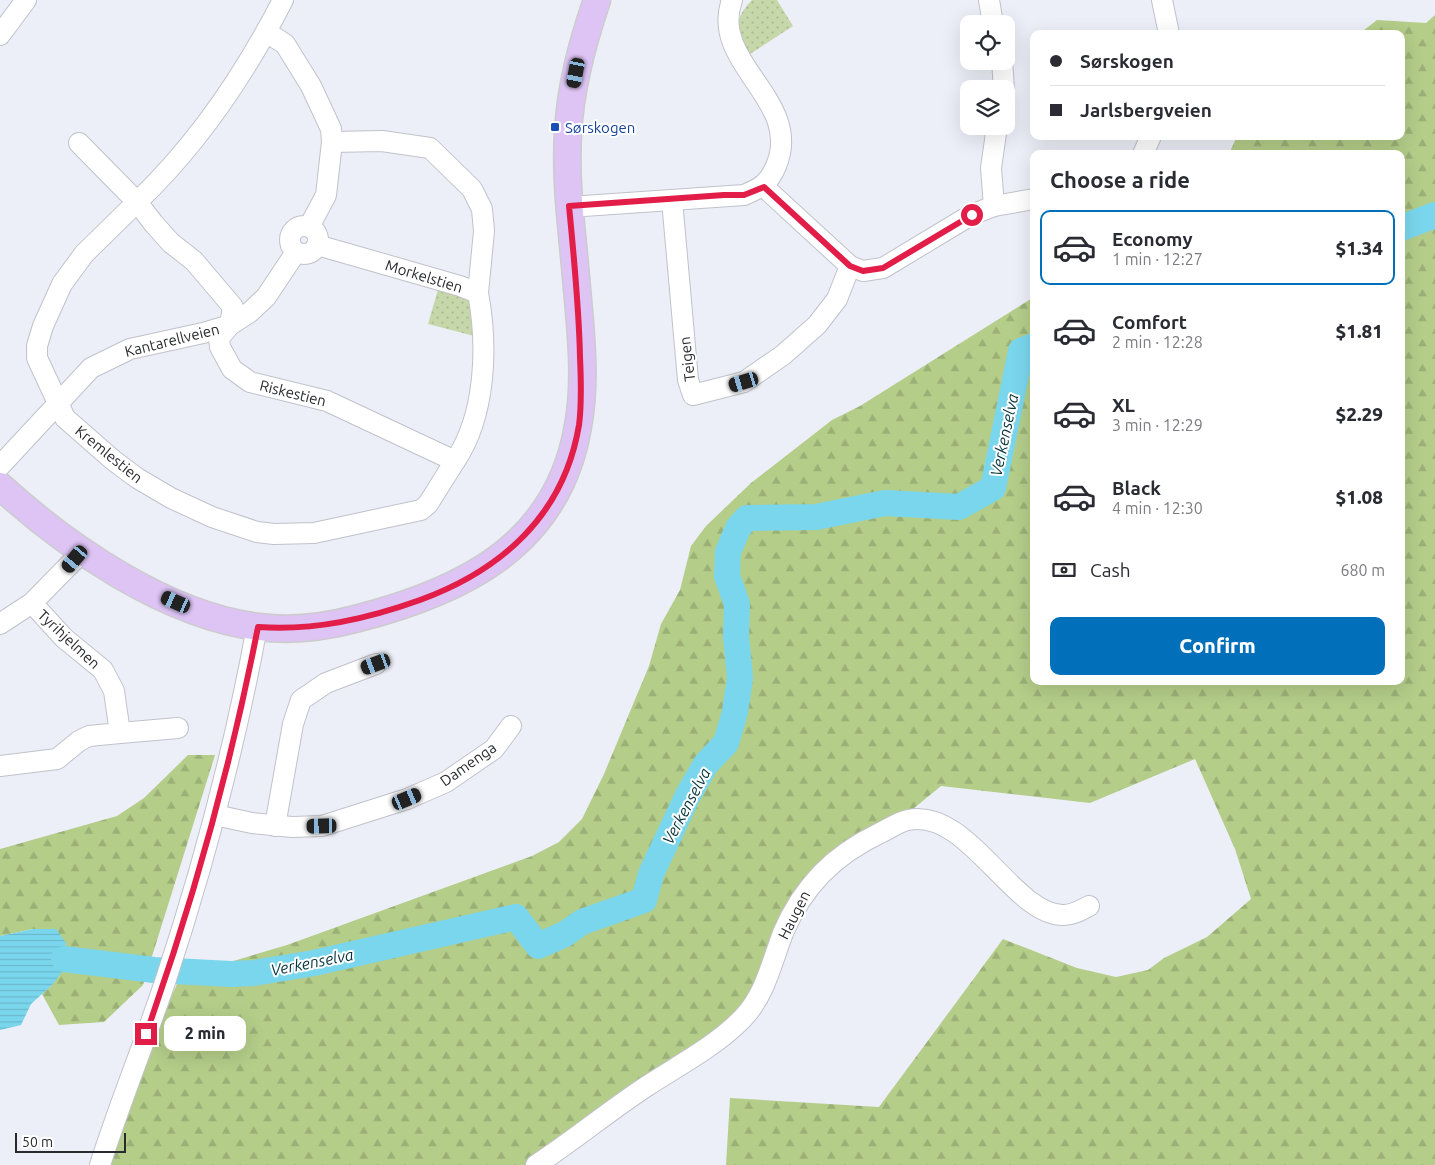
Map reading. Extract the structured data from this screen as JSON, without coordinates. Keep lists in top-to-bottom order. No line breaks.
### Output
{"streets":{"street":["Morkelstien","Kantarellveien","Teigen","Riskestien","Kremlestien","Tyrihjelmen","Damenga","Haugen"]},"crossings":[["Morkelstien","Kantarellveien"],["Kantarellveien","Riskestien"],["Kantarellveien","Kremlestien"],["Riskestien","Kremlestien"]],"water":["Verkenselva"],"places":{"transit":["Sørskogen"]},"scale_bar":"50 m","page":{"banner":["Sørskogen","Jarlsbergveien"],"heading":"Choose a ride","list":[{"name":"Economy","note":"1 min · 12:27","value":"$1.34"},{"name":"Comfort","note":"2 min · 12:28","value":"$1.81"},{"name":"XL","note":"3 min · 12:29","value":"$2.29"},{"name":"Black","note":"4 min · 12:30","value":"$1.08"}],"pay":["Cash","680 m"],"buttons":"Confirm","bubble":"2 min","scale":"50 m"}}
